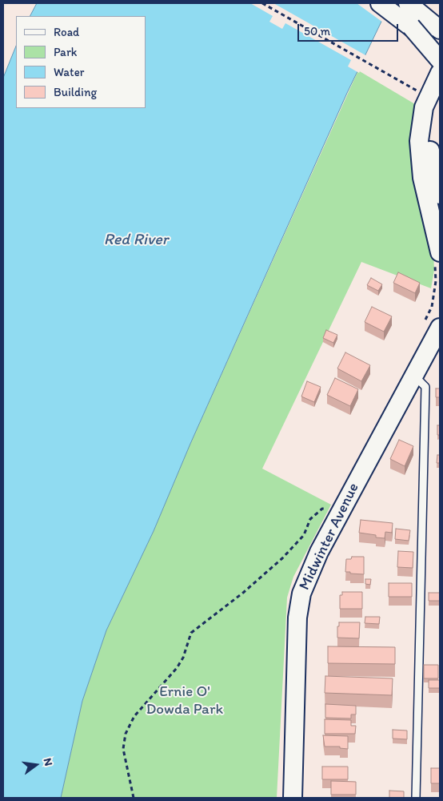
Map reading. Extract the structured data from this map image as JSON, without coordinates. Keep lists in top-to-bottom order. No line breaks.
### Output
{"streets":{"main road":["Midwinter Avenue"]},"water":["Red River"],"parks":["Ernie O' Dowda Park"],"legend":["Road","Park","Water","Building"],"scale_bar":"50 m","north":"right"}
